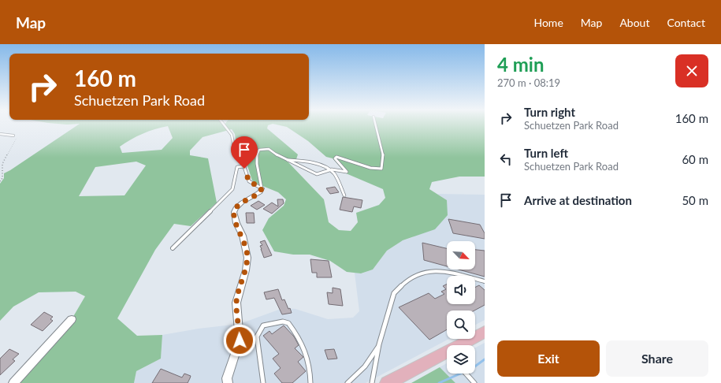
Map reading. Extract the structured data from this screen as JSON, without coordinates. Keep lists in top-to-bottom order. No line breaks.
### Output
{"north":"bottom right","page":{"header":"Map","nav":["Home","Map","About","Contact"],"heading":["4 min","270 m · 08:19"],"turn":["160 m","Schuetzen Park Road"],"list":[{"name":"Turn right","note":"Schuetzen Park Road","value":"160 m"},{"name":"Turn left","note":"Schuetzen Park Road","value":"60 m"},{"name":"Arrive at destination","value":"50 m"}],"buttons":["Exit","Share"]}}
